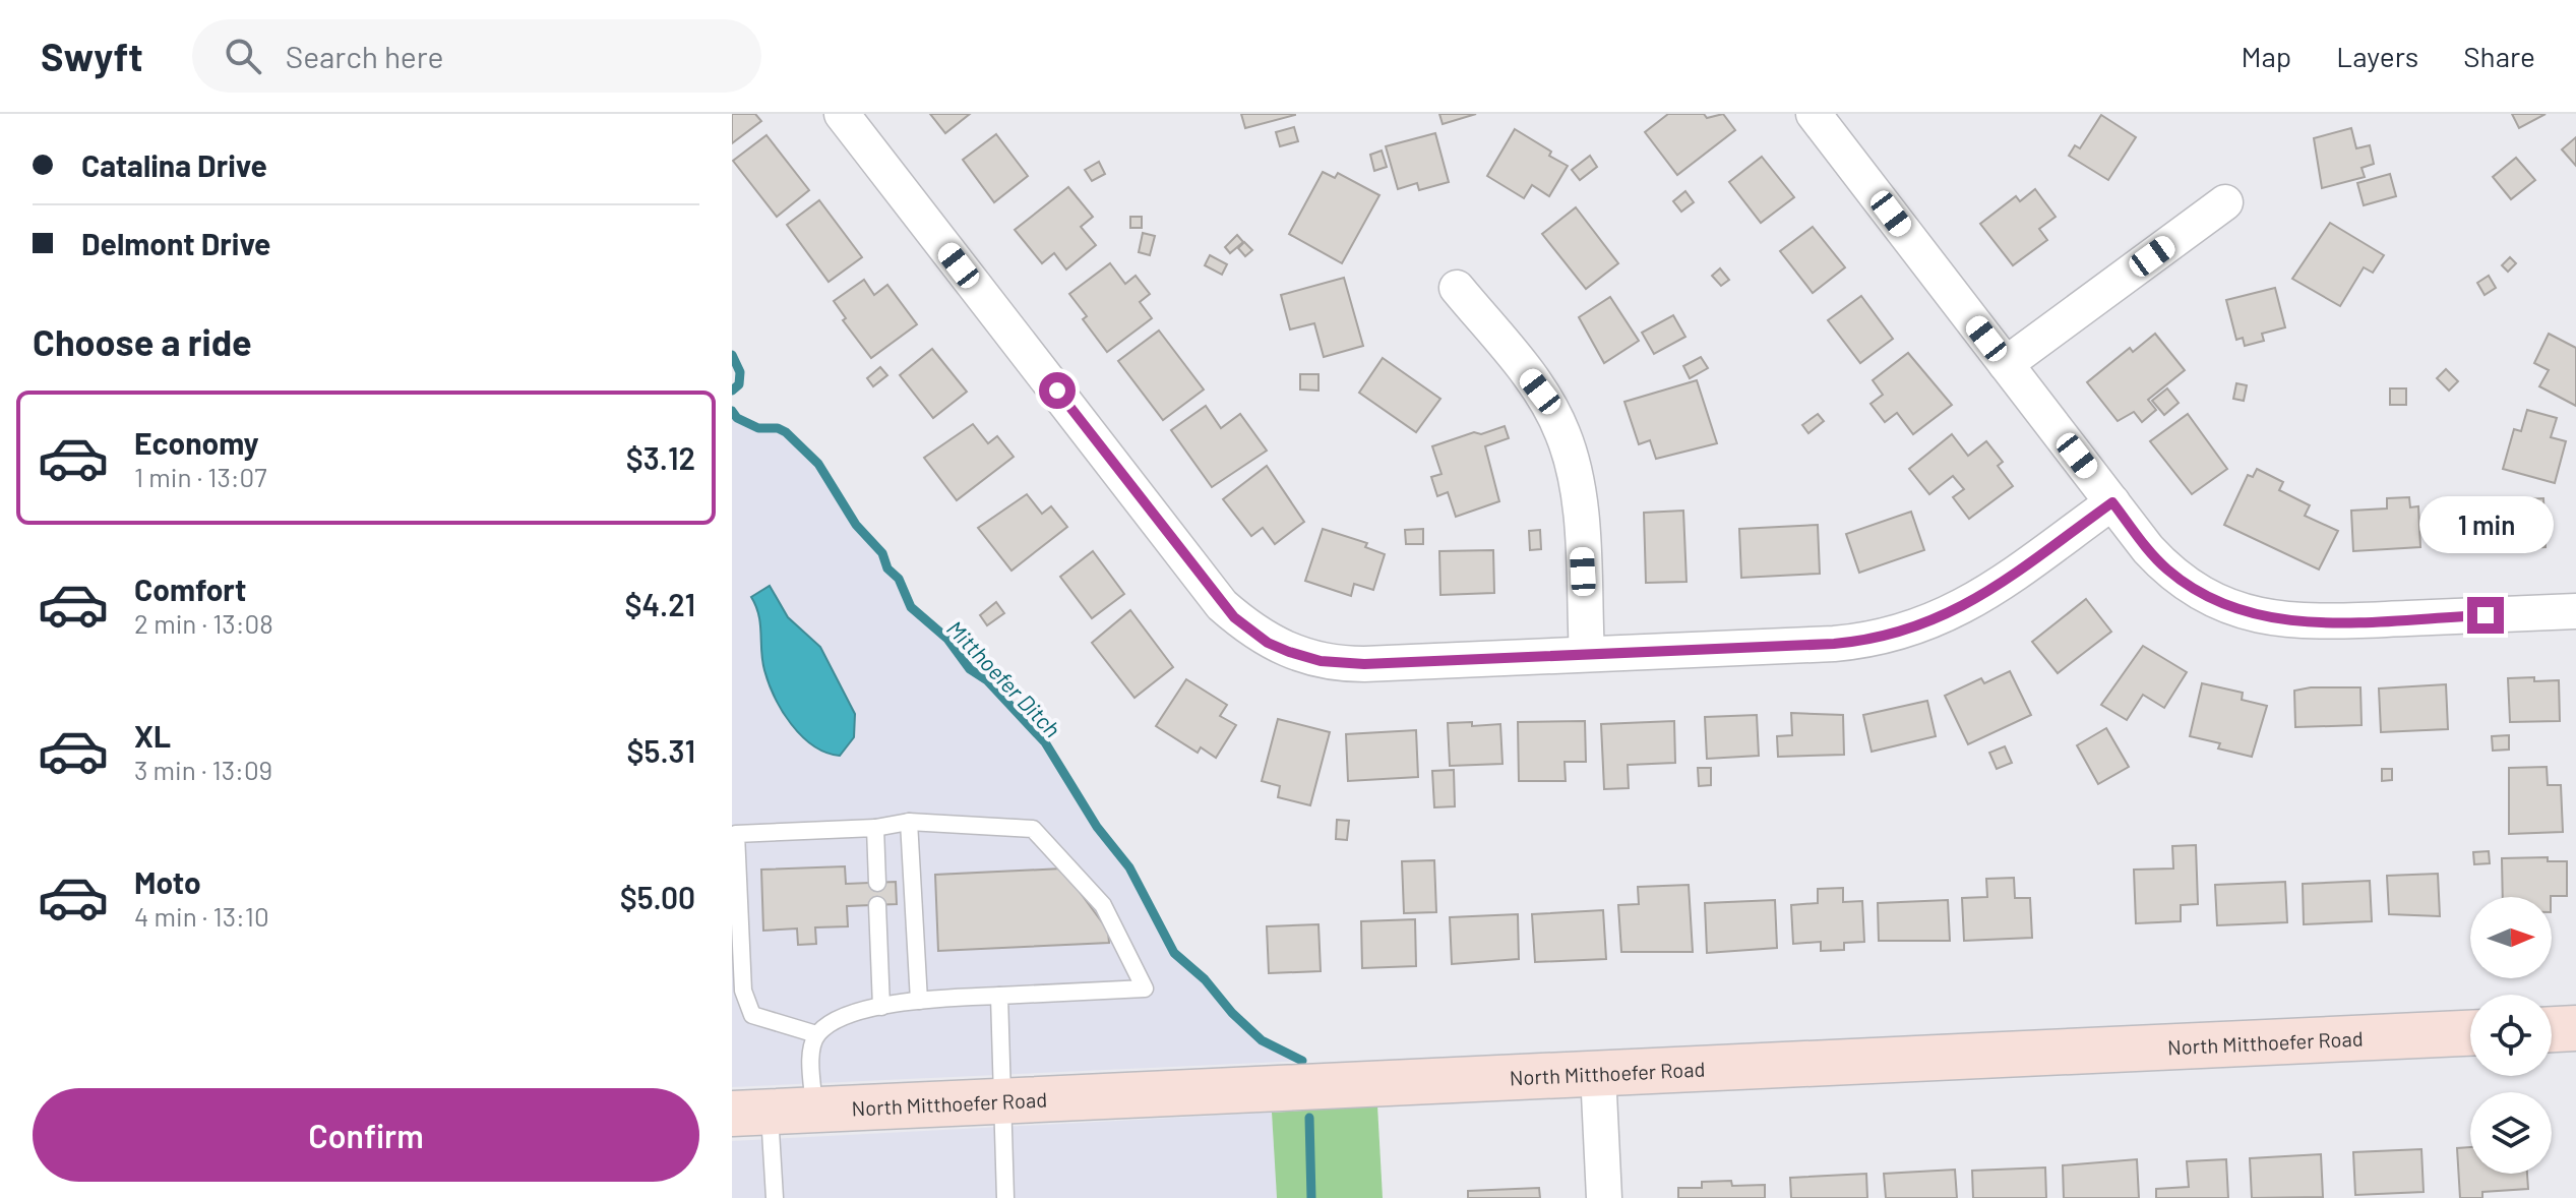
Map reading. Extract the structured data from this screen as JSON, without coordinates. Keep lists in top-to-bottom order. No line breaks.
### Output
{"streets":{"main road":["North Mitthoefer Road"]},"water":["Mitthoefer Ditch"],"north":"right","page":{"header":"Swyft","search":"Search here","nav":["Map","Layers","Share"],"banner":["Catalina Drive","Delmont Drive"],"heading":"Choose a ride","list":[{"name":"Economy","note":"1 min · 13:07","value":"$3.12"},{"name":"Comfort","note":"2 min · 13:08","value":"$4.21"},{"name":"XL","note":"3 min · 13:09","value":"$5.31"},{"name":"Moto","note":"4 min · 13:10","value":"$5.00"}],"bubble":"1 min","buttons":"Confirm"}}
